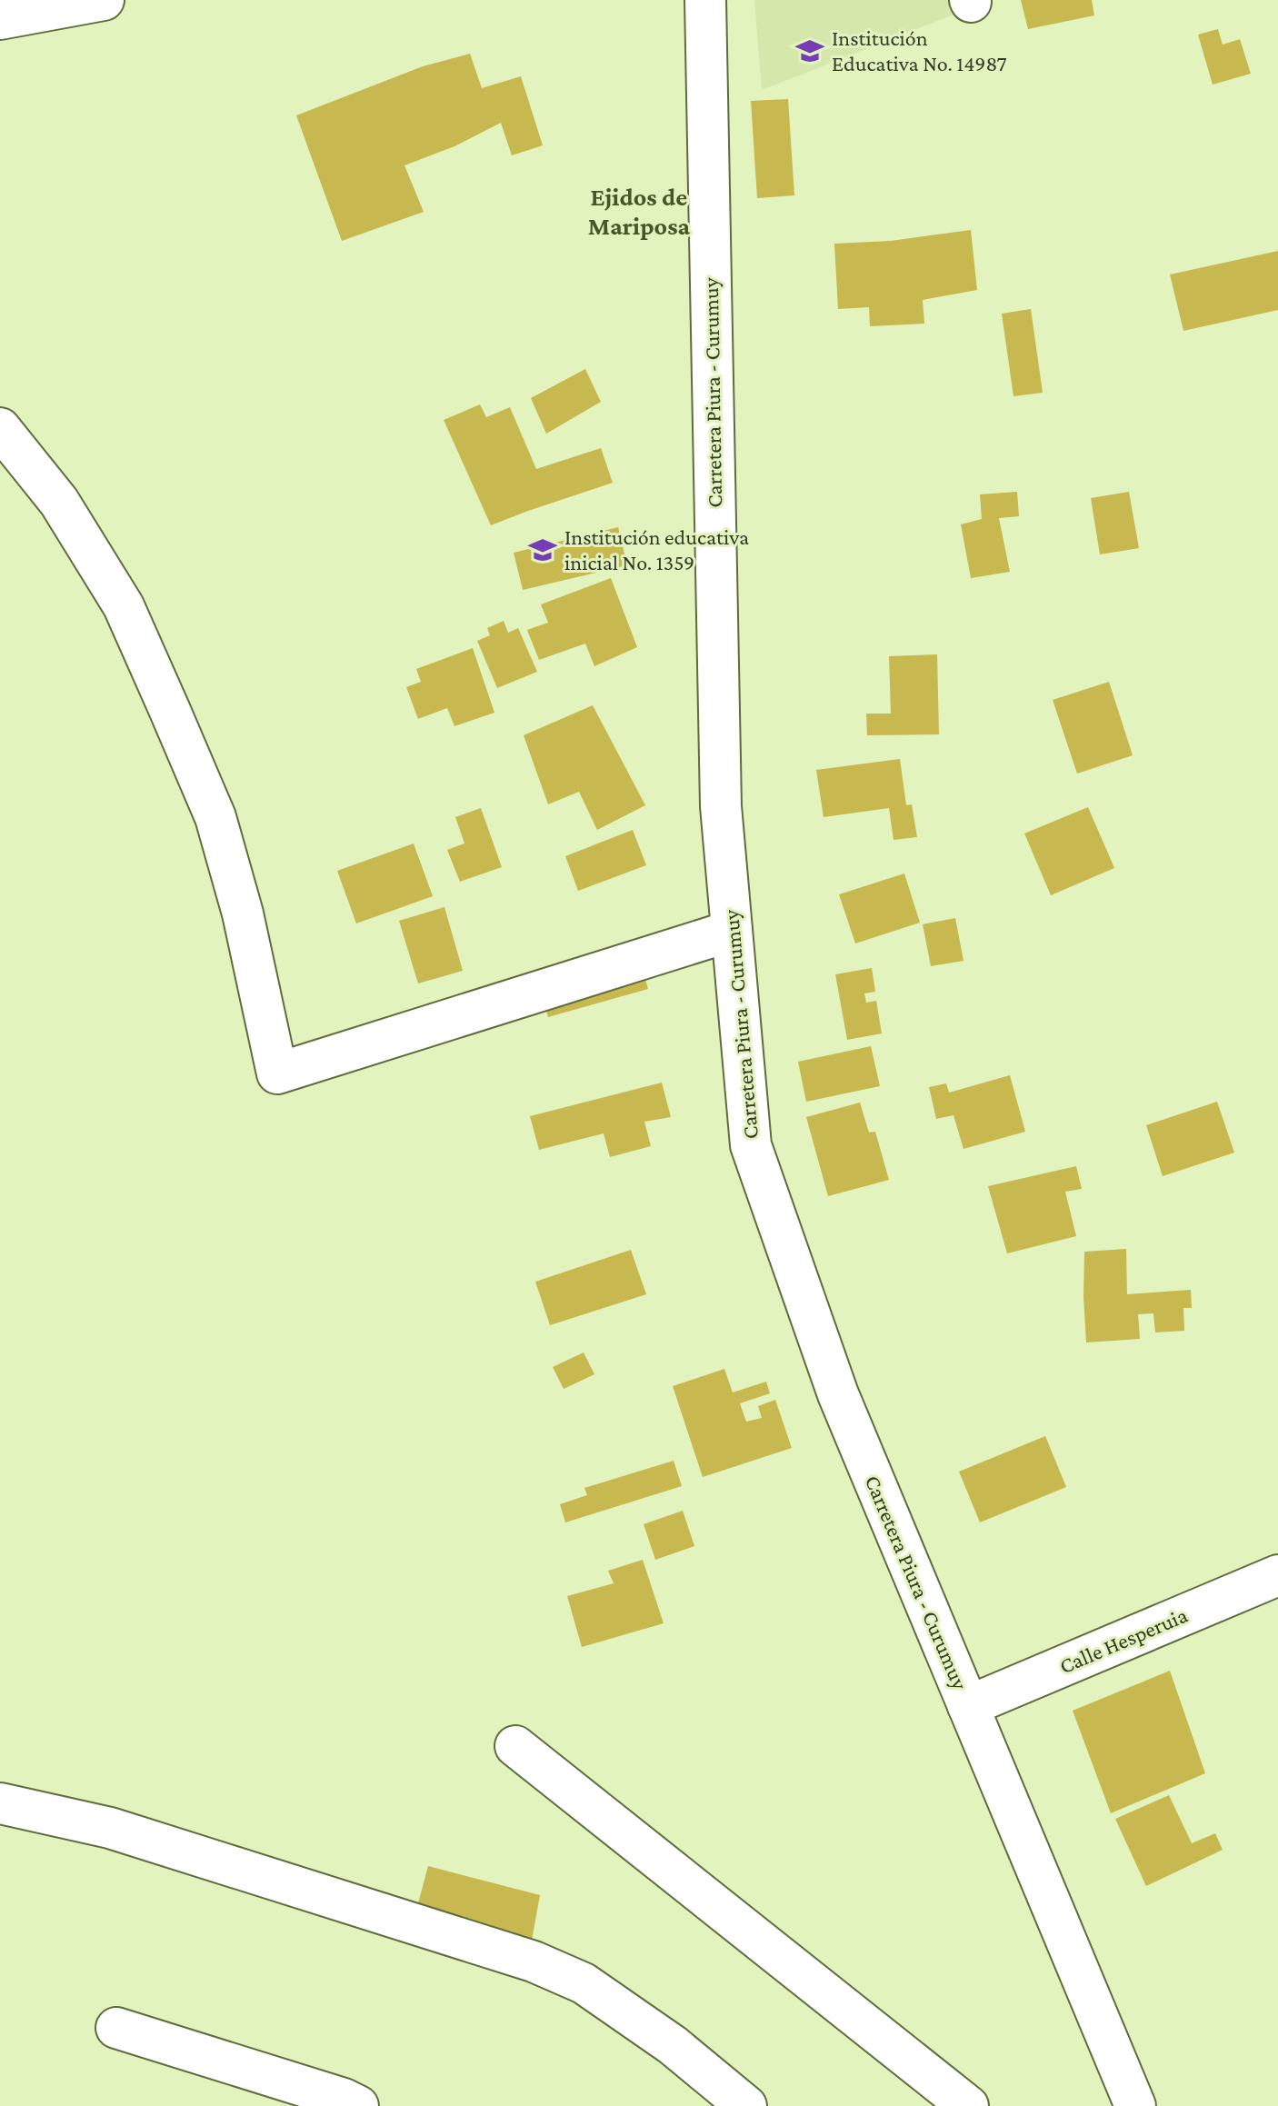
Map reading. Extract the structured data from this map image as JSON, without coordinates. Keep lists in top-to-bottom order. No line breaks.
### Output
{"streets":{"street":["Carretera Piura - Curumuy","Calle Hesperuia"]},"crossings":[["Carretera Piura - Curumuy","Calle Hesperuia"]],"districts":["Ejidos de Mariposa"],"places":{"school or university":["Institución Educativa No. 14987","Institución educativa inicial No. 1359"]}}
